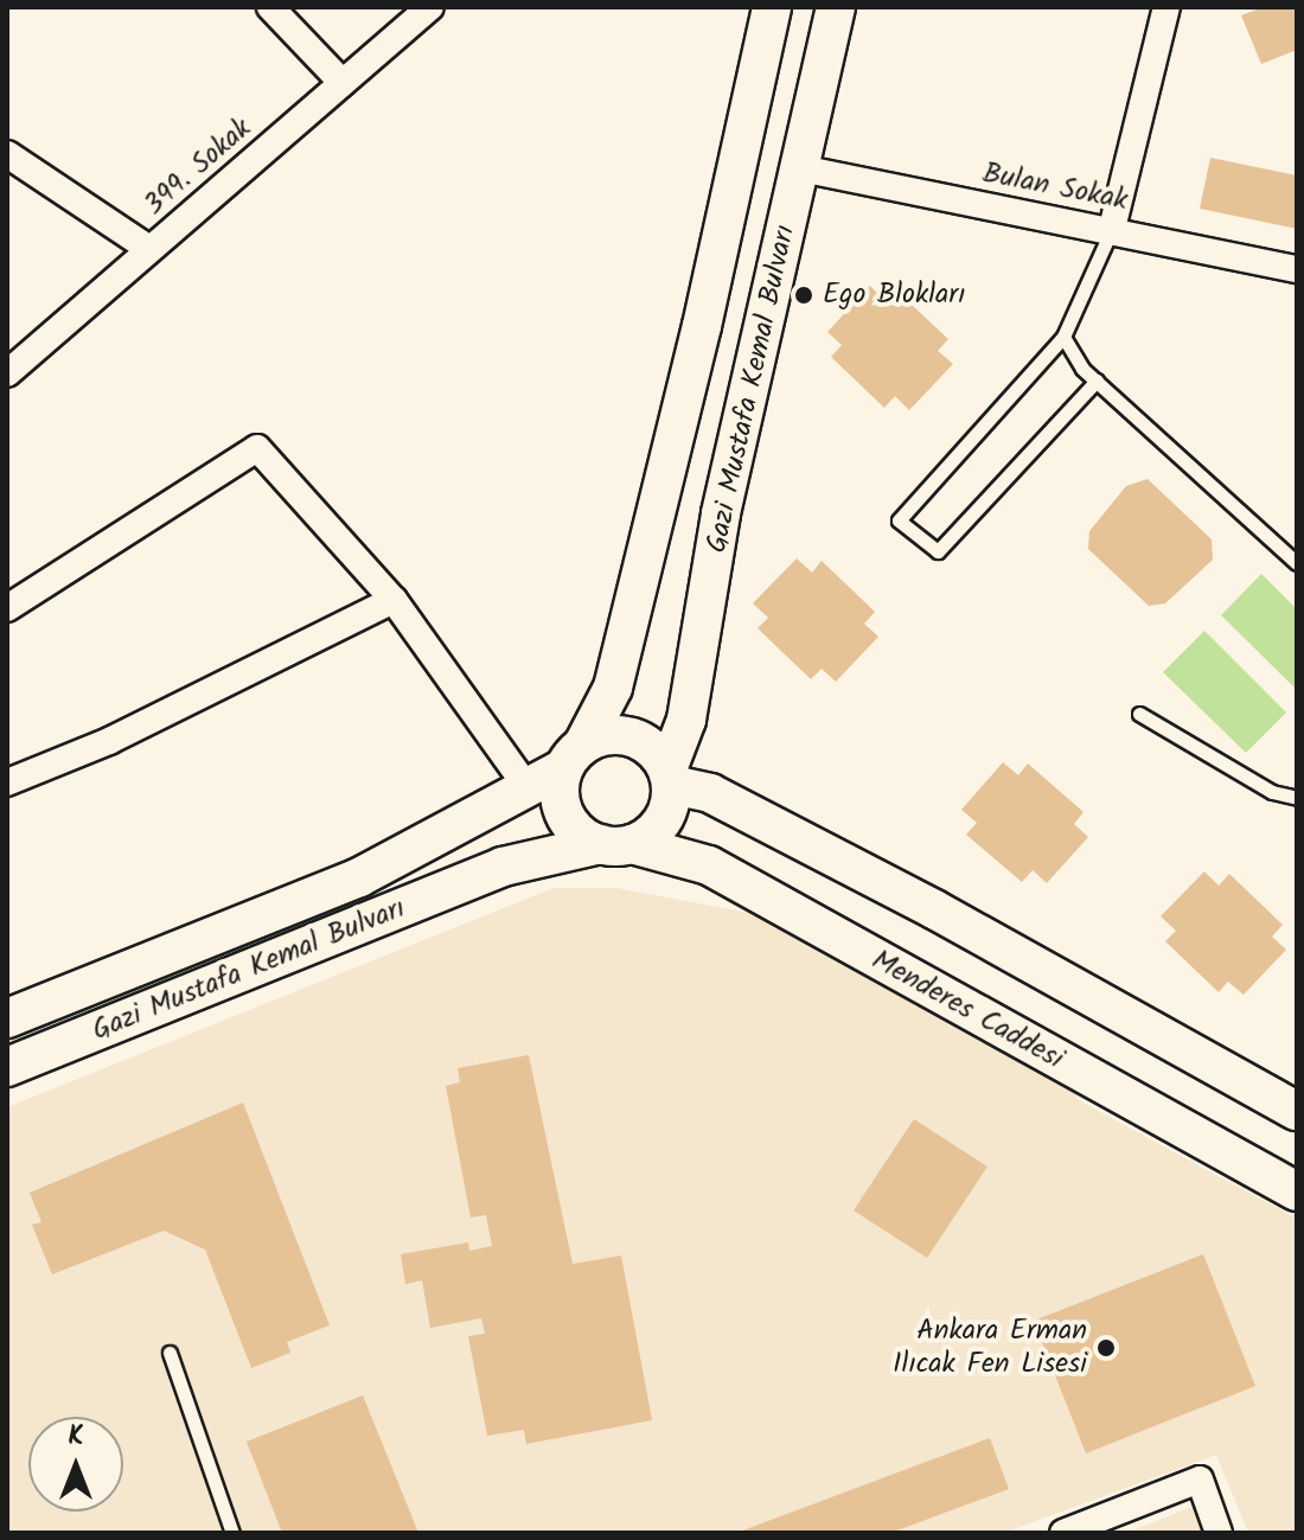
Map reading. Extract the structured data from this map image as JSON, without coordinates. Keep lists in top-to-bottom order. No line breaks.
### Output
{"streets":{"main road":["Gazi Mustafa Kemal Bulvarı","Menderes Caddesi"],"street":["399. Sokak","Bulan Sokak"]},"crossings":[["Bulan Sokak","Gazi Mustafa Kemal Bulvarı"],["Gazi Mustafa Kemal Bulvarı","Menderes Caddesi"]],"places":["Ego Blokları","Ankara Erman Ilıcak Fen Lisesi"],"north":"top"}
